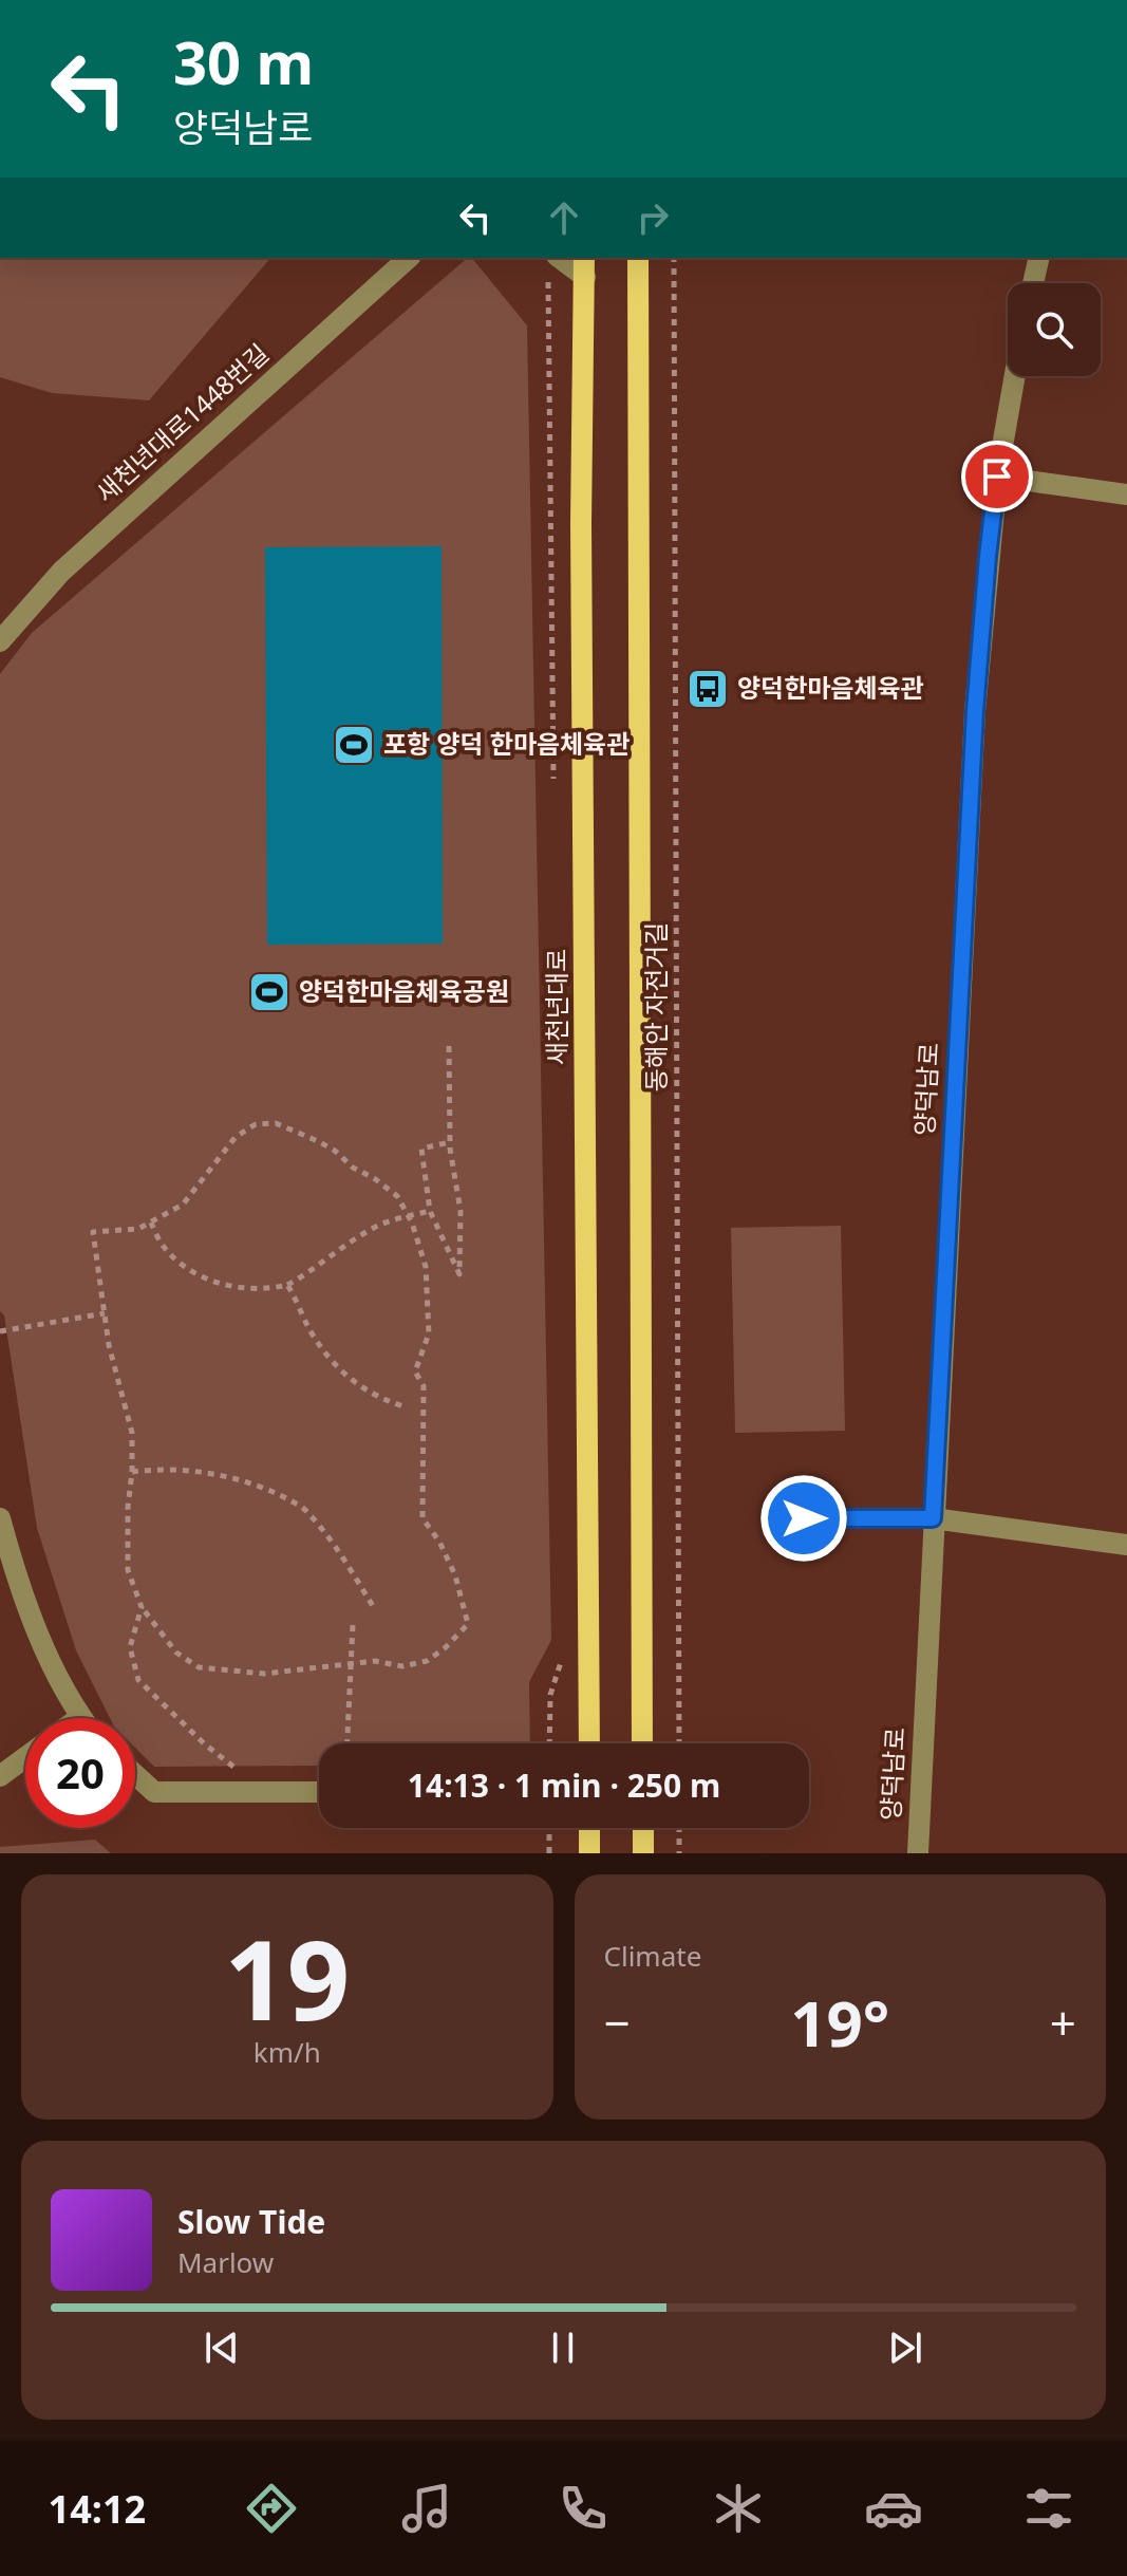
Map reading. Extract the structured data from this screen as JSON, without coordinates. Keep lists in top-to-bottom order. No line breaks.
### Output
{"streets":{"main road":["새천년대로"],"street":["새천년대로1448번길","양덕남로"],"path":["동해안 자전거길"]},"places":{"bus stop":["양덕한마음체육관"],"sports":["포항 양덕 한마음체육관","양덕한마음체육공원"]},"page":{"turn":["30 m","양덕남로"],"limit":"20","trip":"14:13 · 1 min · 250 m","tile":[["19","km/h"],"Climate"],"heat":["−","19°","+"],"song":["Slow Tide","Marlow"],"tabs":"14:12"}}
